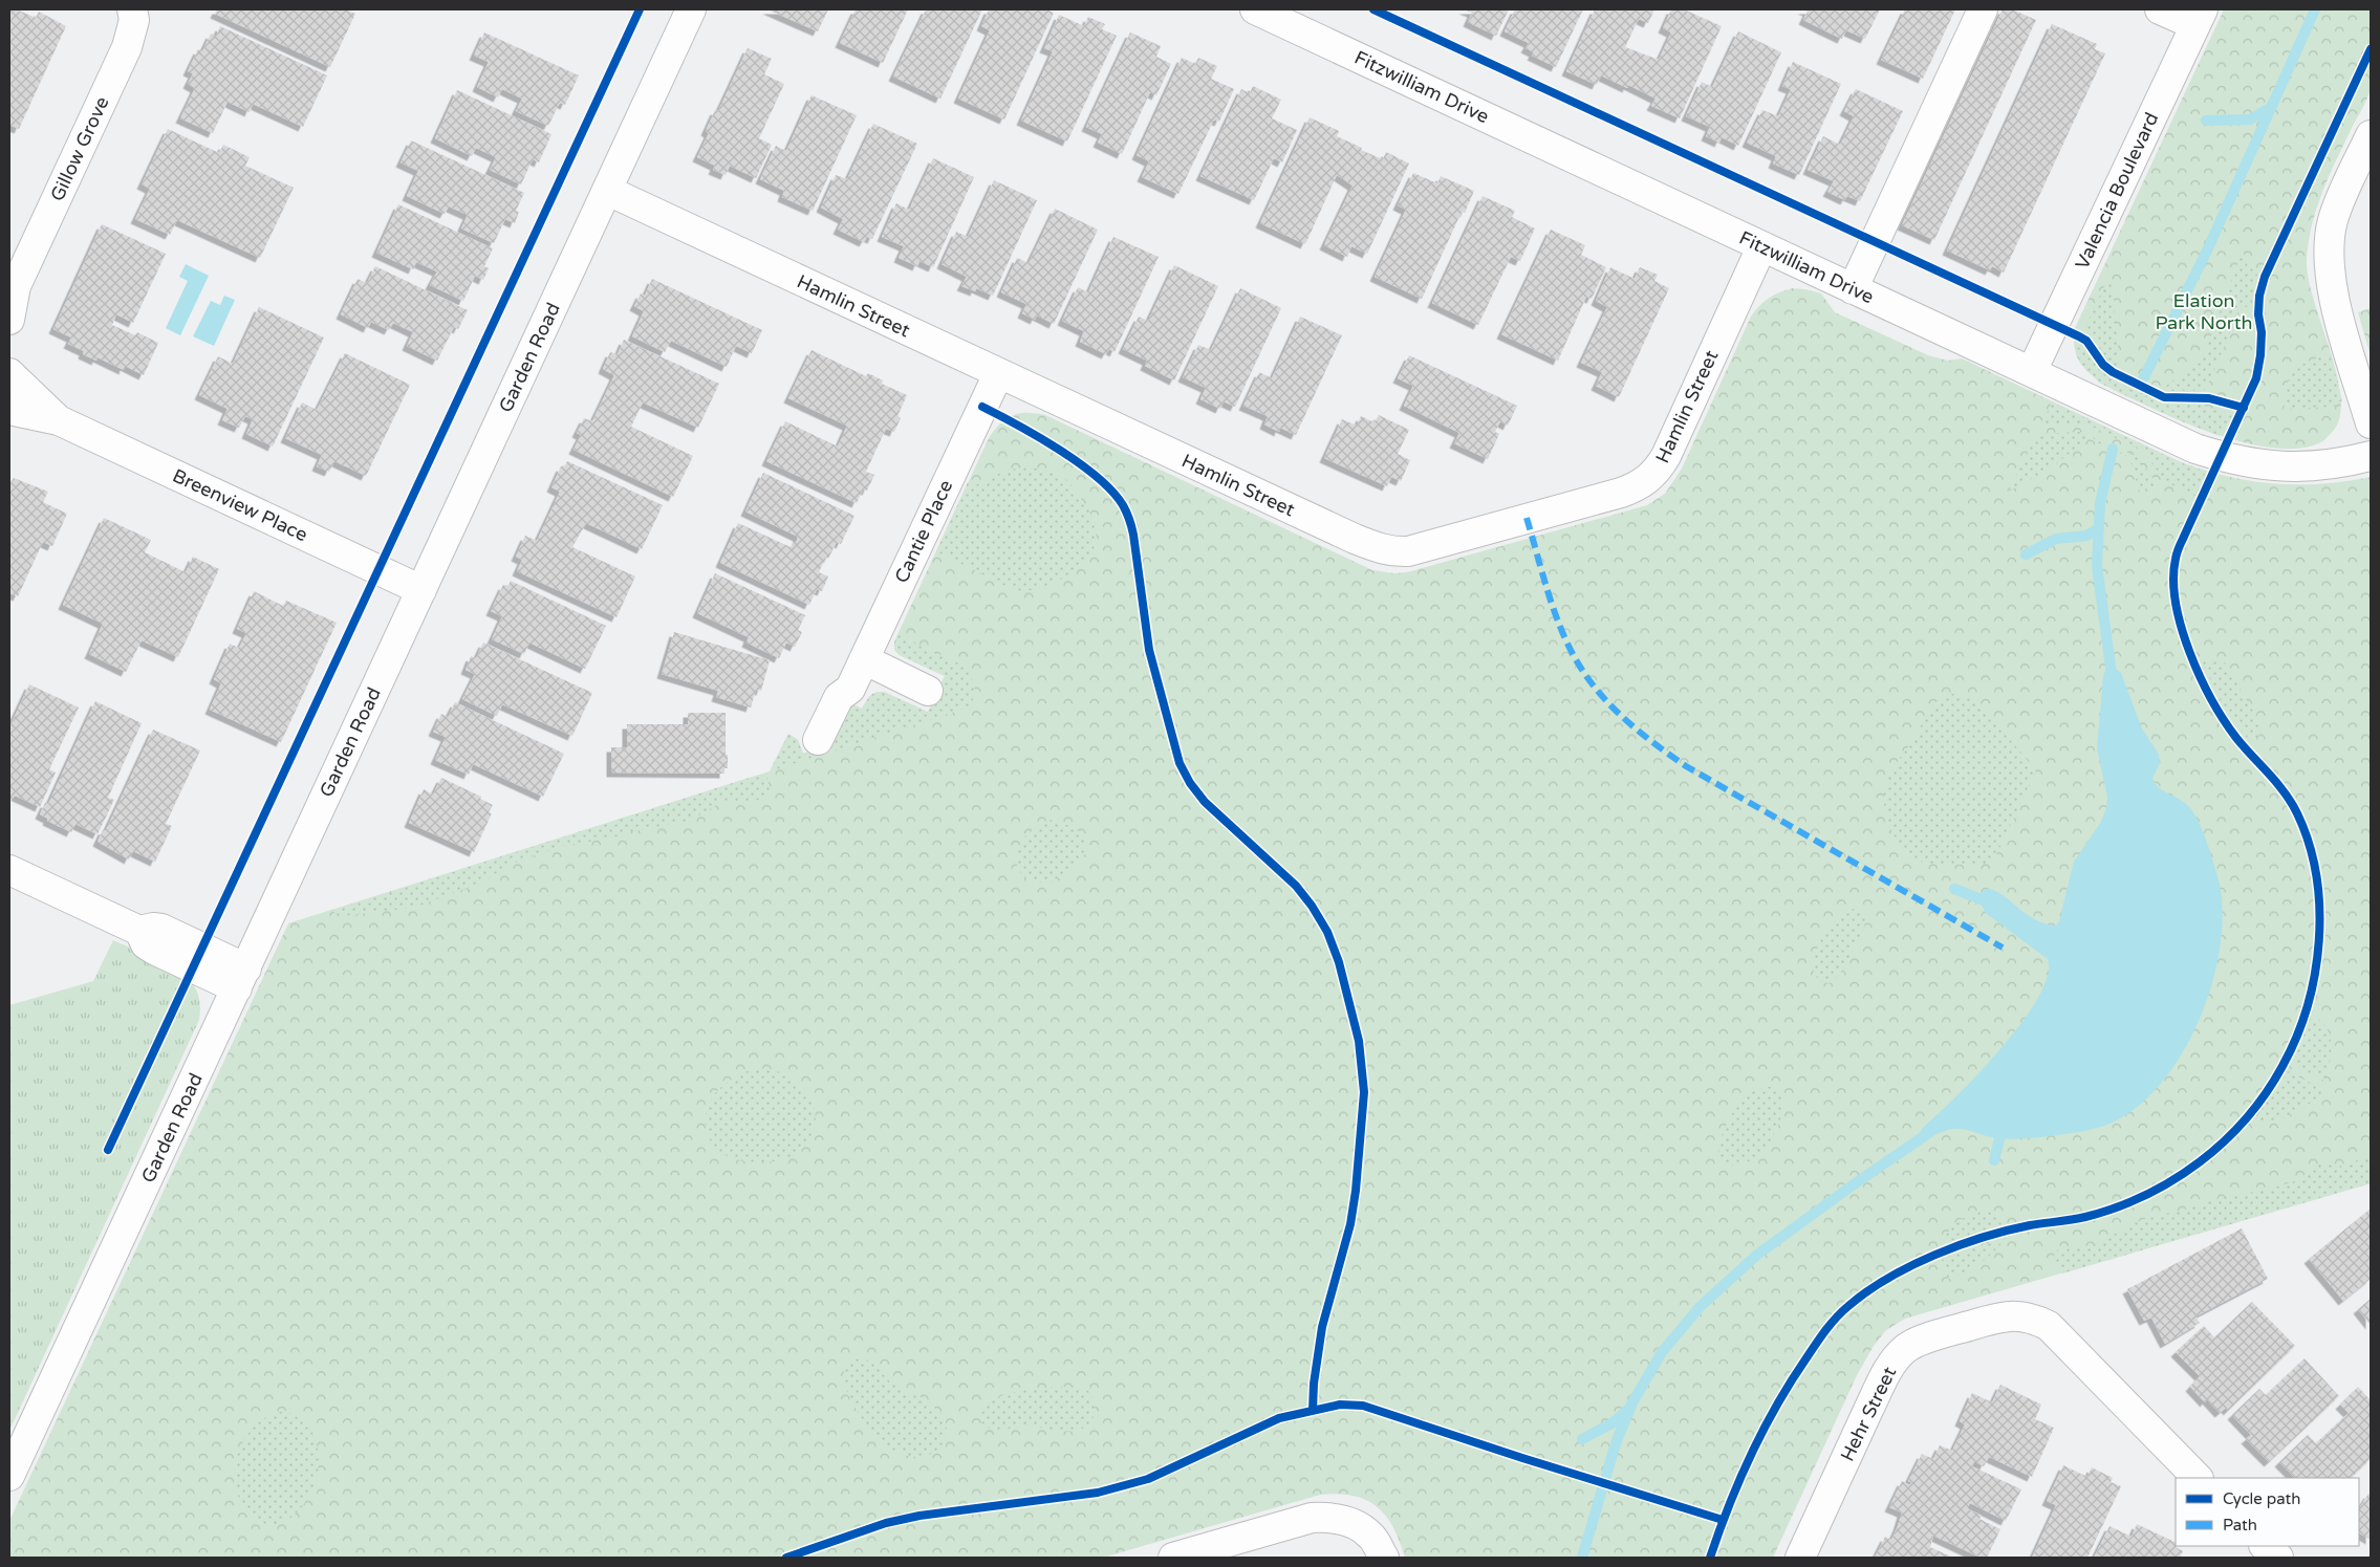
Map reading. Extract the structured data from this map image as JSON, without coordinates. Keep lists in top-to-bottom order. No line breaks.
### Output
{"streets":{"street":["Fitzwilliam Drive","Gillow Grove","Valencia Boulevard","Hamlin Street","Garden Road","Breenview Place","Cantie Place","Hehr Street"]},"crossings":[["Fitzwilliam Drive","Valencia Boulevard"],["Fitzwilliam Drive","Hamlin Street"],["Hamlin Street","Garden Road"],["Hamlin Street","Cantie Place"],["Garden Road","Breenview Place"]],"parks":["Elation Park North"],"legend":["Cycle path","Path"]}
